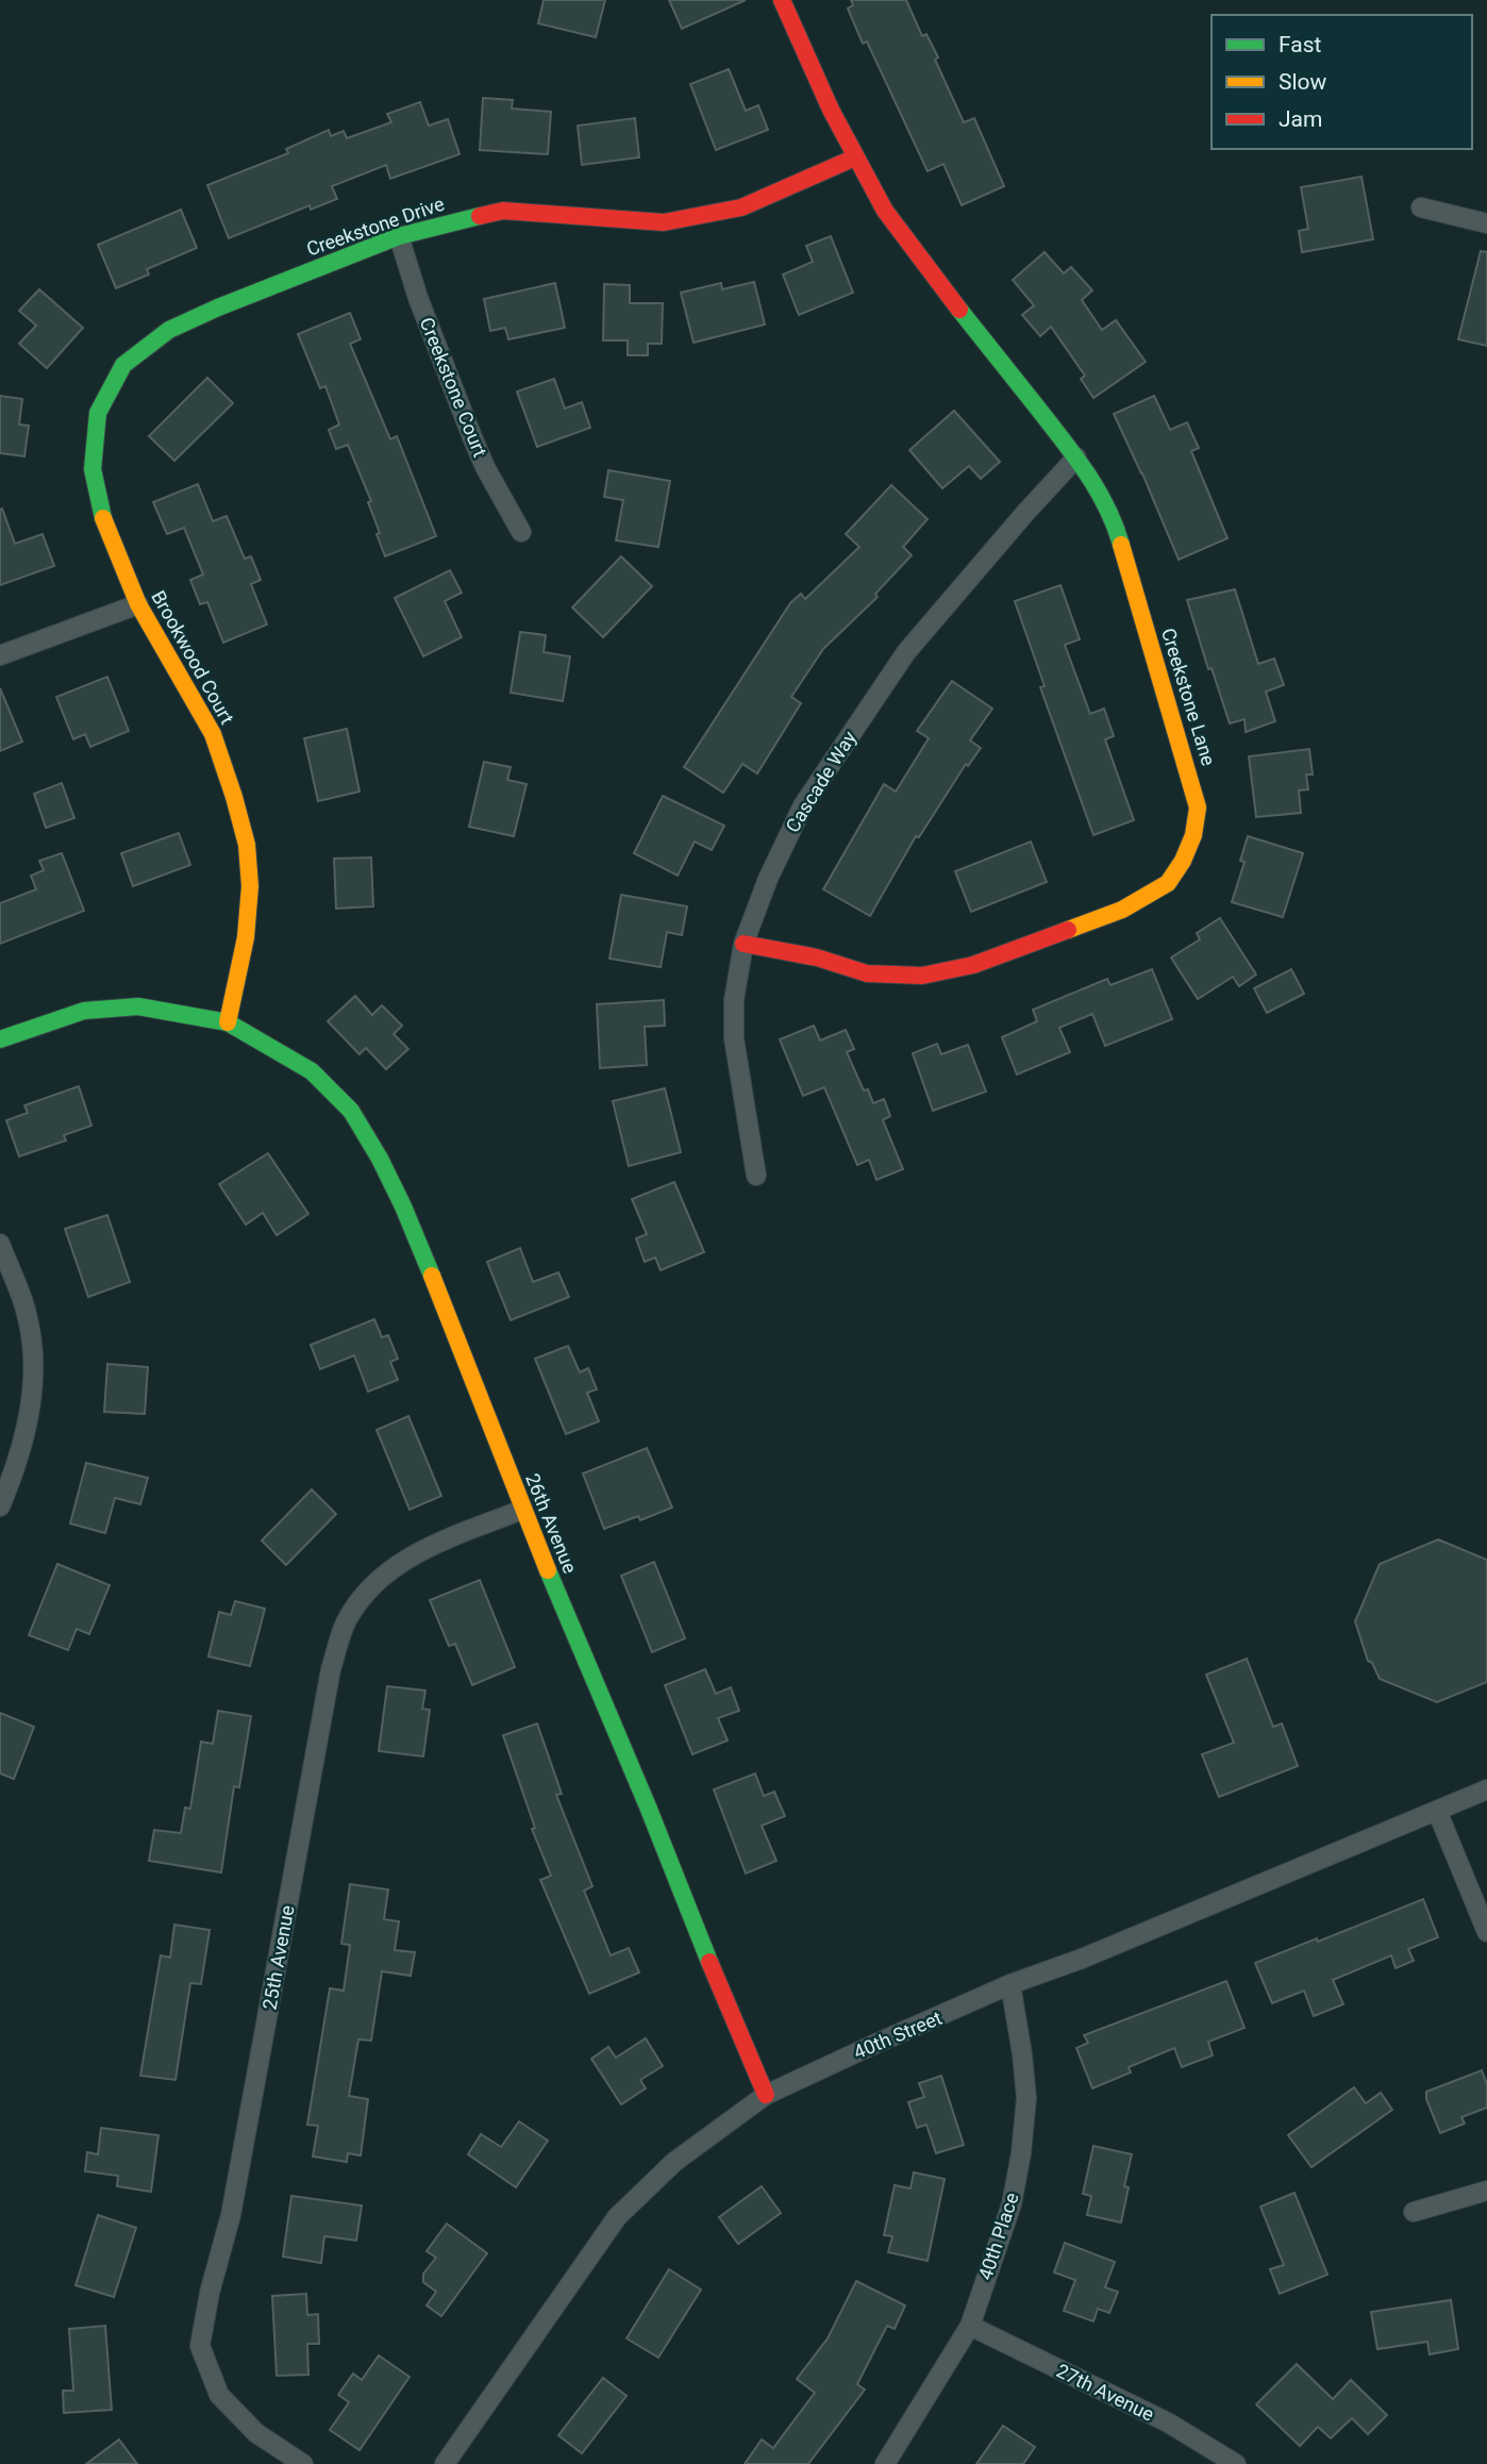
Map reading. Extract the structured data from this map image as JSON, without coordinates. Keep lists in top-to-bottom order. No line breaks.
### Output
{"streets":{"street":["Creekstone Drive","Creekstone Court","Brookwood Court","Creekstone Lane","Cascade Way","26th Avenue","25th Avenue","40th Street","40th Place","27th Avenue"]},"crossings":[["Creekstone Drive","Creekstone Court"],["Creekstone Drive","Brookwood Court"],["Creekstone Drive","Creekstone Lane"],["Brookwood Court","26th Avenue"],["Creekstone Lane","Cascade Way"],["26th Avenue","25th Avenue"],["26th Avenue","40th Street"],["40th Street","40th Place"],["40th Place","27th Avenue"]],"legend":["Fast","Slow","Jam"]}
